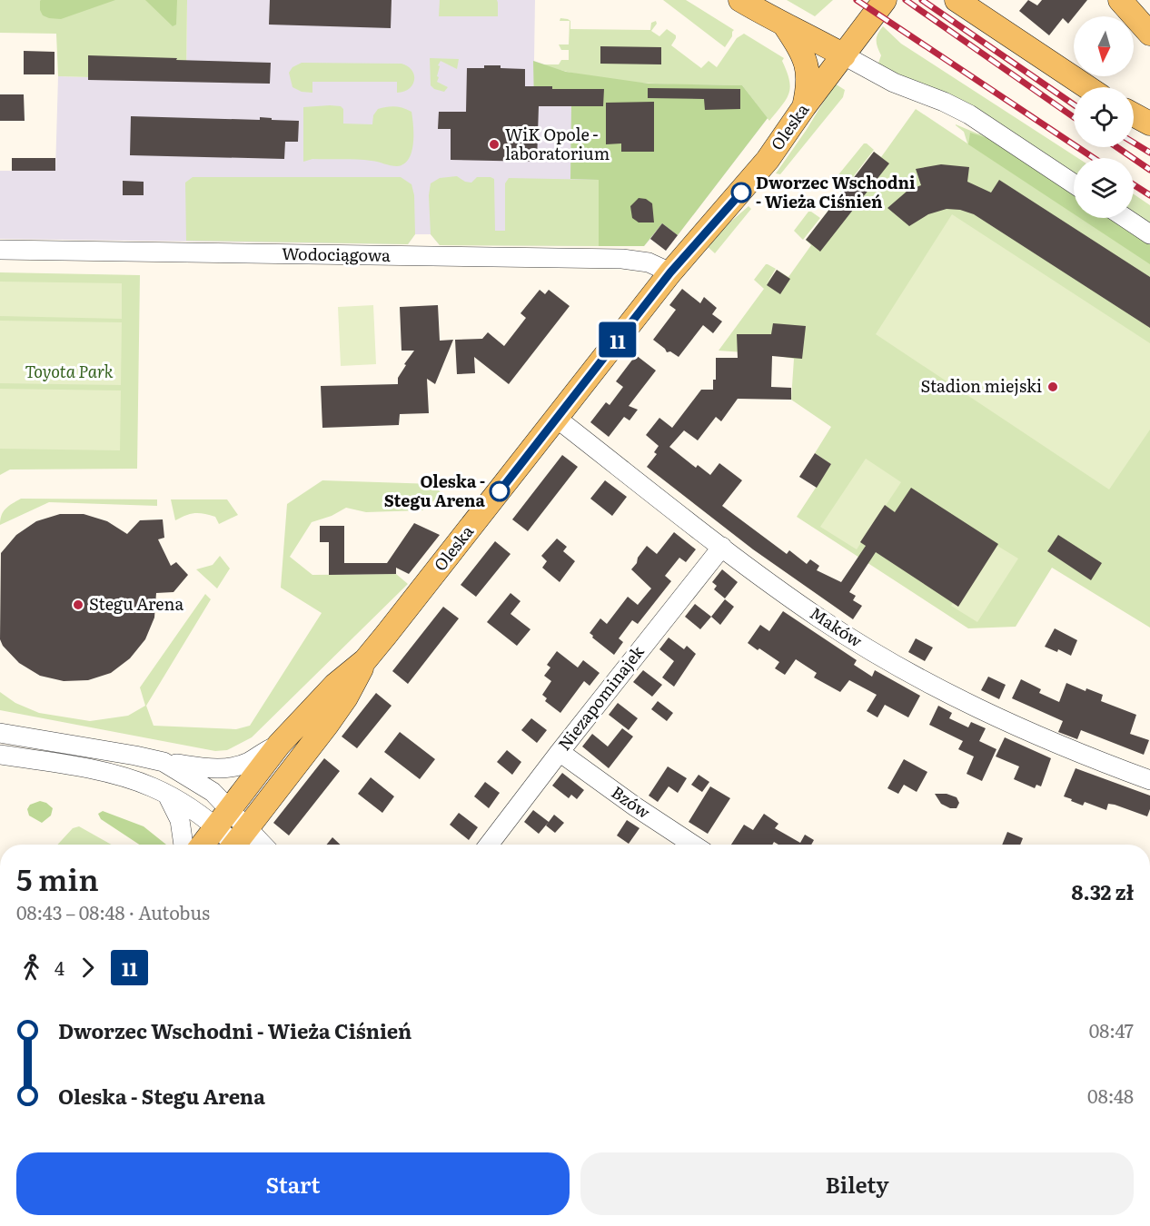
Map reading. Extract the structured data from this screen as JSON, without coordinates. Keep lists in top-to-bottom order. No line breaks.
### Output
{"streets":{"main road":["Oleska"],"street":["Wodociągowa","Maków","Niezapominajek","Bzów"]},"crossings":[["Oleska","Wodociągowa"],["Oleska","Maków"],["Maków","Niezapominajek"],["Niezapominajek","Bzów"]],"parks":["Toyota Park"],"places":["WiK Opole - laboratorium","Dworzec Wschodni - Wieża Ciśnień","Stadion miejski","Oleska - Stegu Arena","Stegu Arena"],"lines":["bus line 11"],"north":"bottom","page":{"on_map":"11","heading":["5 min","08:43 – 08:48 · Autobus","8.32 zł"],"legs":["4","11"],"list":[{"name":"Dworzec Wschodni - Wieża Ciśnień","value":"08:47"},{"name":"Oleska - Stegu Arena","value":"08:48"}],"buttons":["Start","Bilety"]}}
